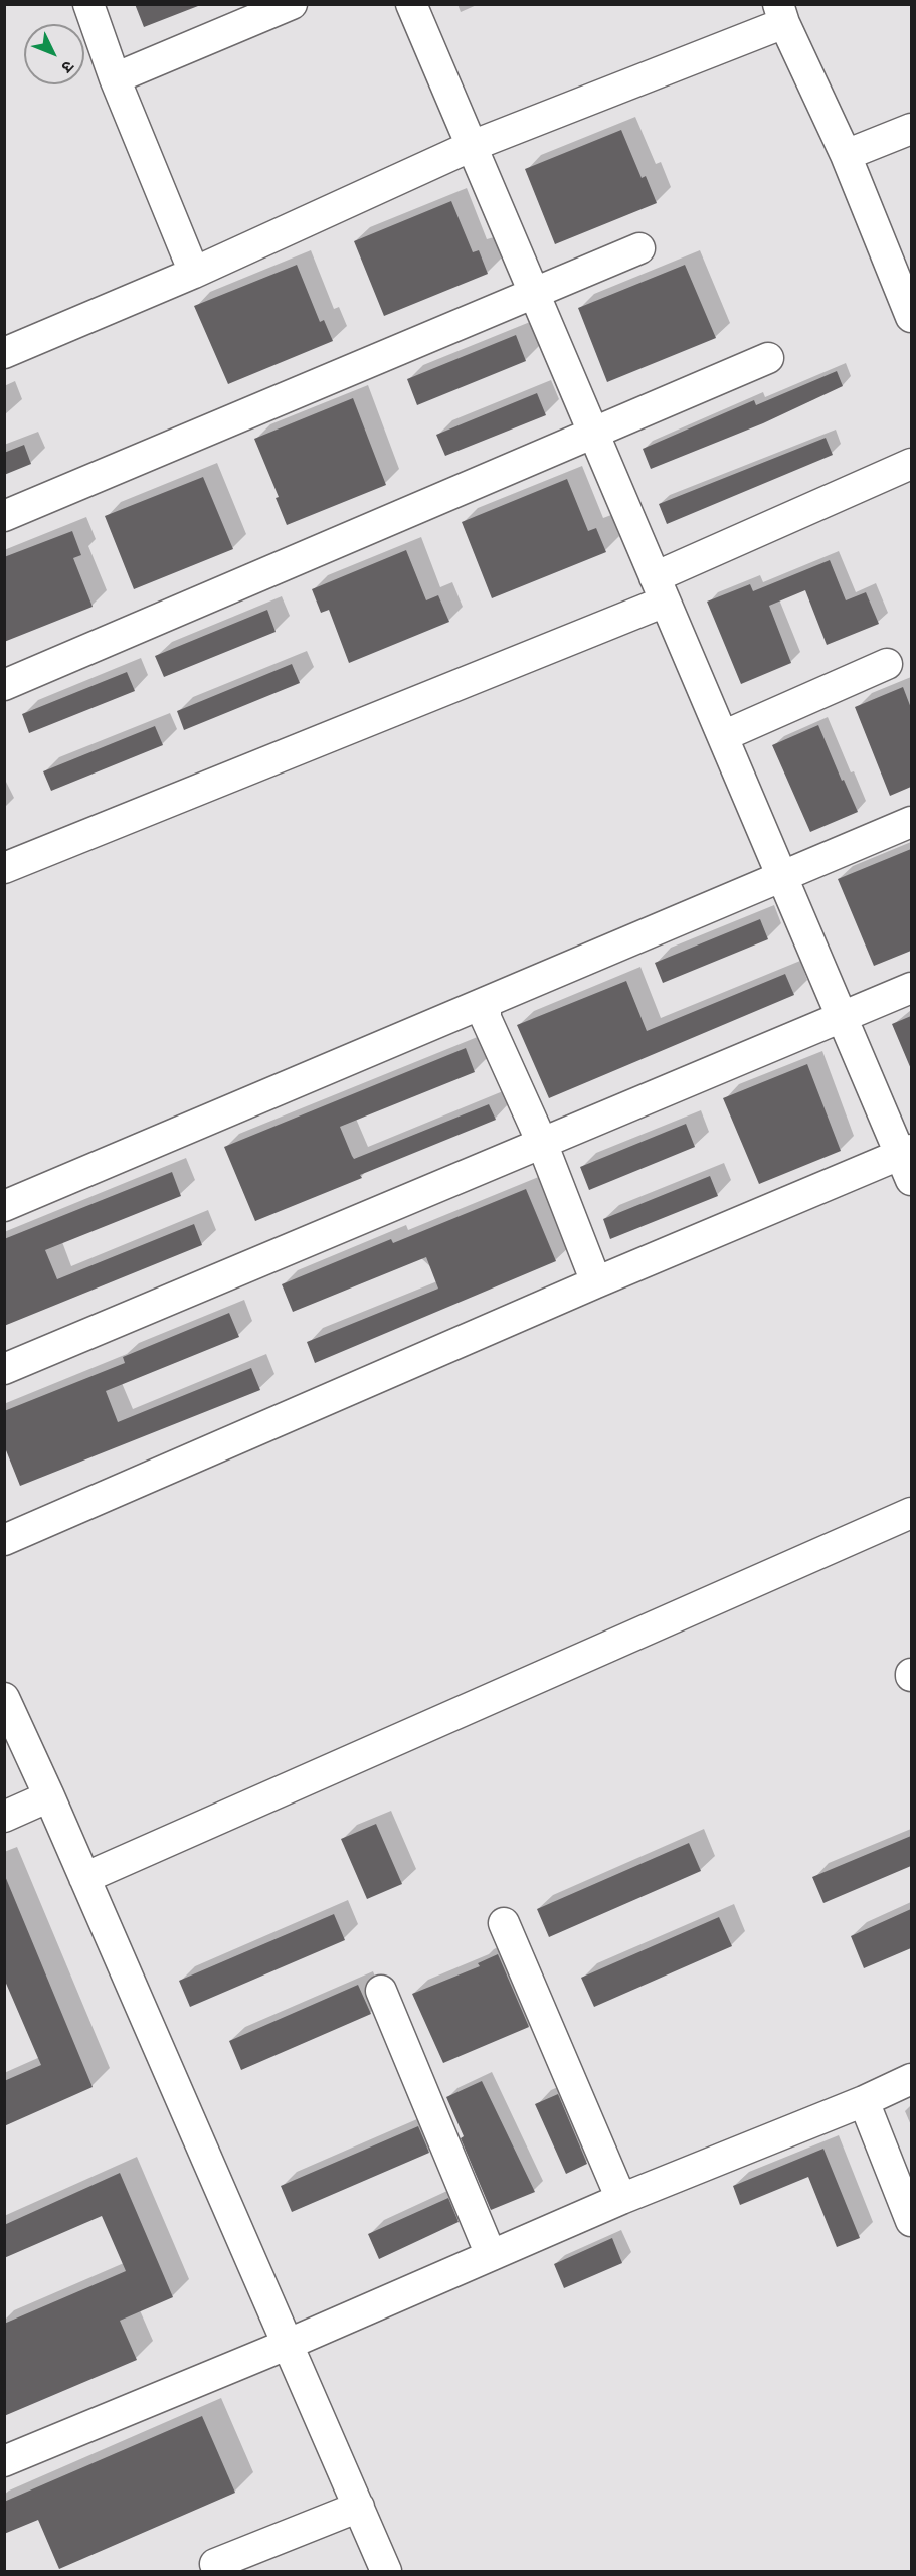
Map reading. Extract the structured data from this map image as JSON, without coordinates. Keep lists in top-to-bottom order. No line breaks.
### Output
{"north":"bottom right"}
